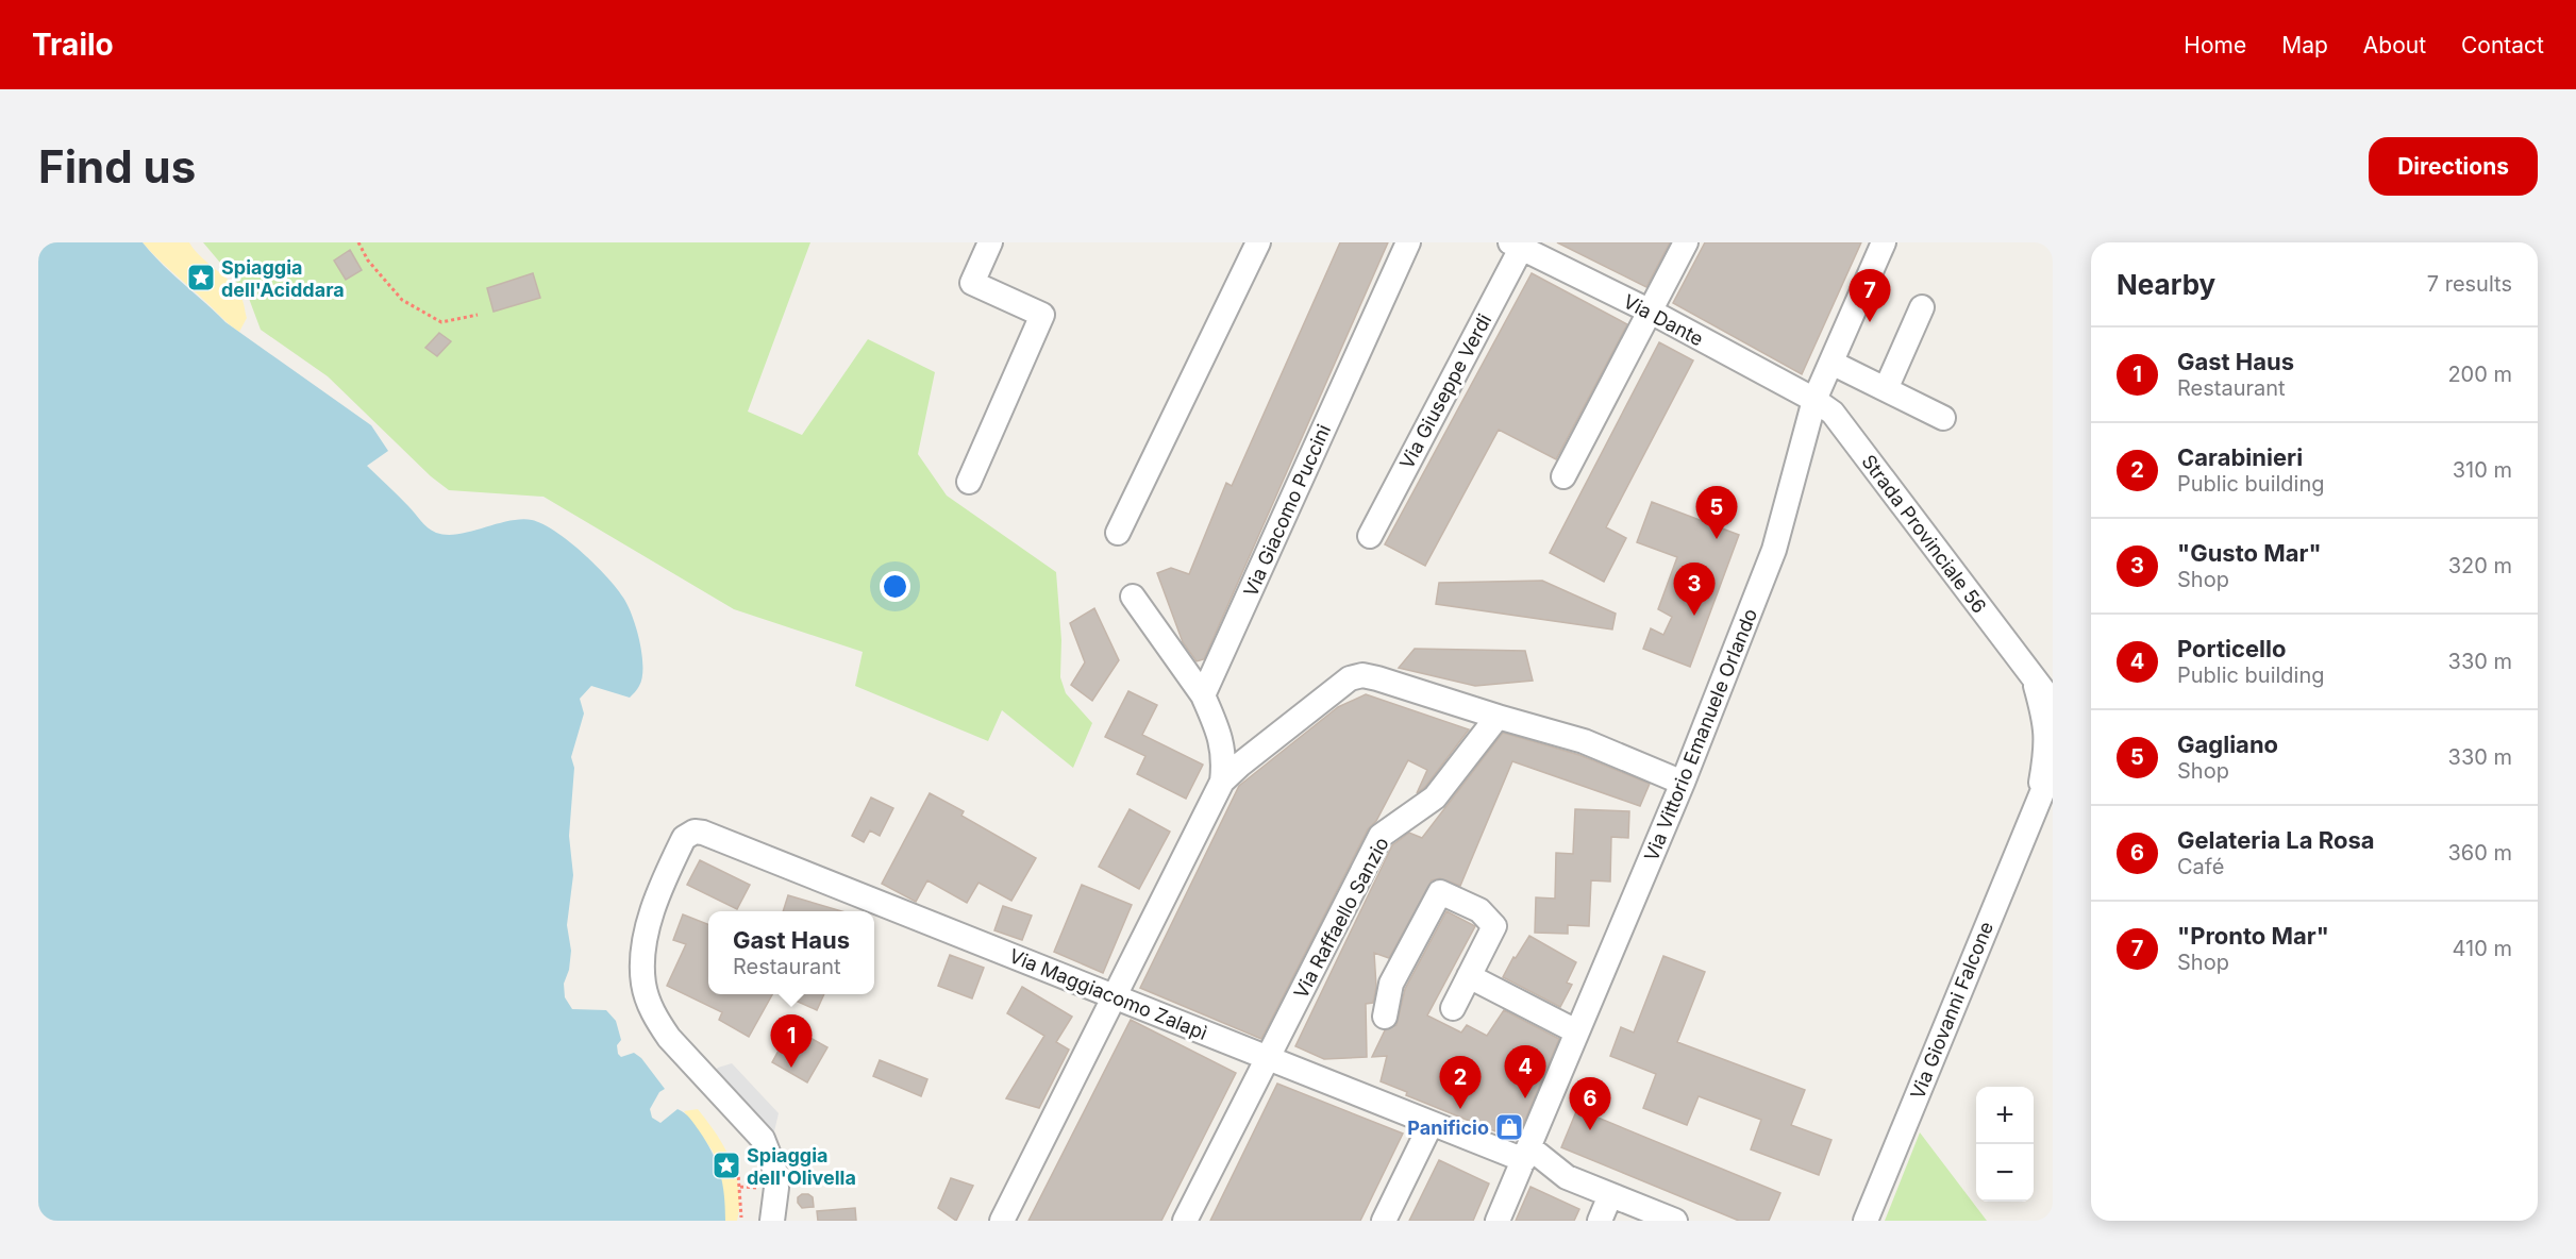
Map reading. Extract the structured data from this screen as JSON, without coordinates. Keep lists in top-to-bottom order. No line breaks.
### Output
{"streets":{"street":["Via Dante","Via Giuseppe Verdi","Via Giacomo Puccini","Strada Provinciale 56","Via Vittorio Emanuele Orlando","Via Raffaello Sanzio","Via Maggiacomo Zalapì","Via Giovanni Falcone"]},"crossings":[["Via Dante","Via Giuseppe Verdi"],["Via Dante","Strada Provinciale 56"],["Via Dante","Via Vittorio Emanuele Orlando"],["Strada Provinciale 56","Via Vittorio Emanuele Orlando"],["Strada Provinciale 56","Via Giovanni Falcone"],["Via Vittorio Emanuele Orlando","Via Maggiacomo Zalapì"],["Via Raffaello Sanzio","Via Maggiacomo Zalapì"]],"places":{"place":["Spiaggia dell'Aciddara","Spiaggia dell'Olivella"],"shop":["Panificio"]},"page":{"header":"Trailo","nav":["Home","Map","About","Contact"],"buttons":"Directions","title":"Find us","heading":["Nearby","7 results"],"pins":["7","5","3","1","4","2","6"],"list":[{"mark":"1","name":"Gast Haus","note":"Restaurant","value":"200 m"},{"mark":"2","name":"Carabinieri","note":"Public building","value":"310 m"},{"mark":"3","name":"\"Gusto Mar\"","note":"Shop","value":"320 m"},{"mark":"4","name":"Porticello","note":"Public building","value":"330 m"},{"mark":"5","name":"Gagliano","note":"Shop","value":"330 m"},{"mark":"6","name":"Gelateria La Rosa","note":"Café","value":"360 m"},{"mark":"7","name":"\"Pronto Mar\"","note":"Shop","value":"410 m"}],"popup":["Gast Haus","Restaurant"],"map_buttons":["+","−"]}}
